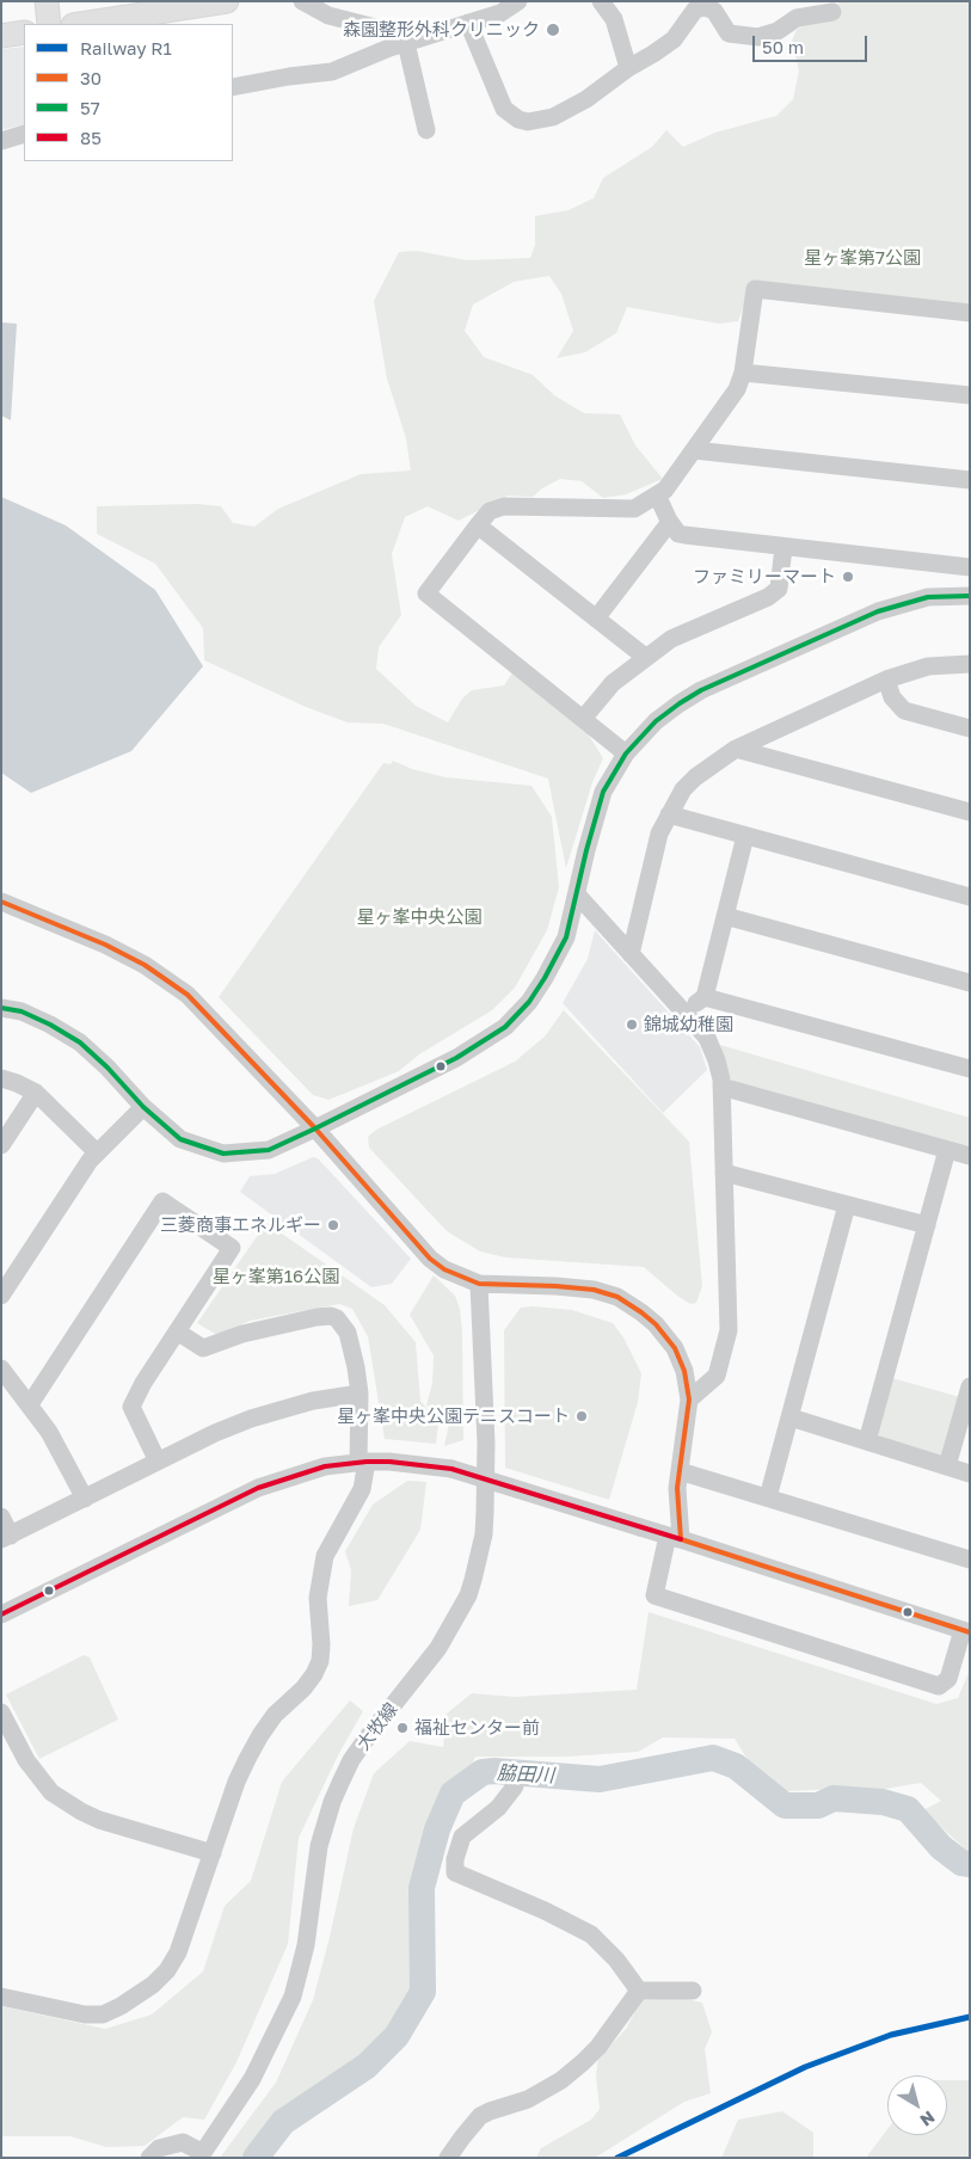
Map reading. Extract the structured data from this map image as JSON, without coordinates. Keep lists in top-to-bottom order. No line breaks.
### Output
{"streets":{"street":["大牧線"]},"water":["脇田川"],"parks":["星ヶ峯第7公園","星ヶ峯中央公園","星ヶ峯第16公園"],"places":["森園整形外科クリニック","ファミリーマート","錦城幼稚園","三菱商事エネルギー","星ヶ峯中央公園テニスコート","福祉センター前"],"lines":["transit line 57","transit line 30","transit line 85","rail line R1"],"legend":["Railway R1","30","57","85"],"scale_bar":"50 m","north":"bottom right"}
